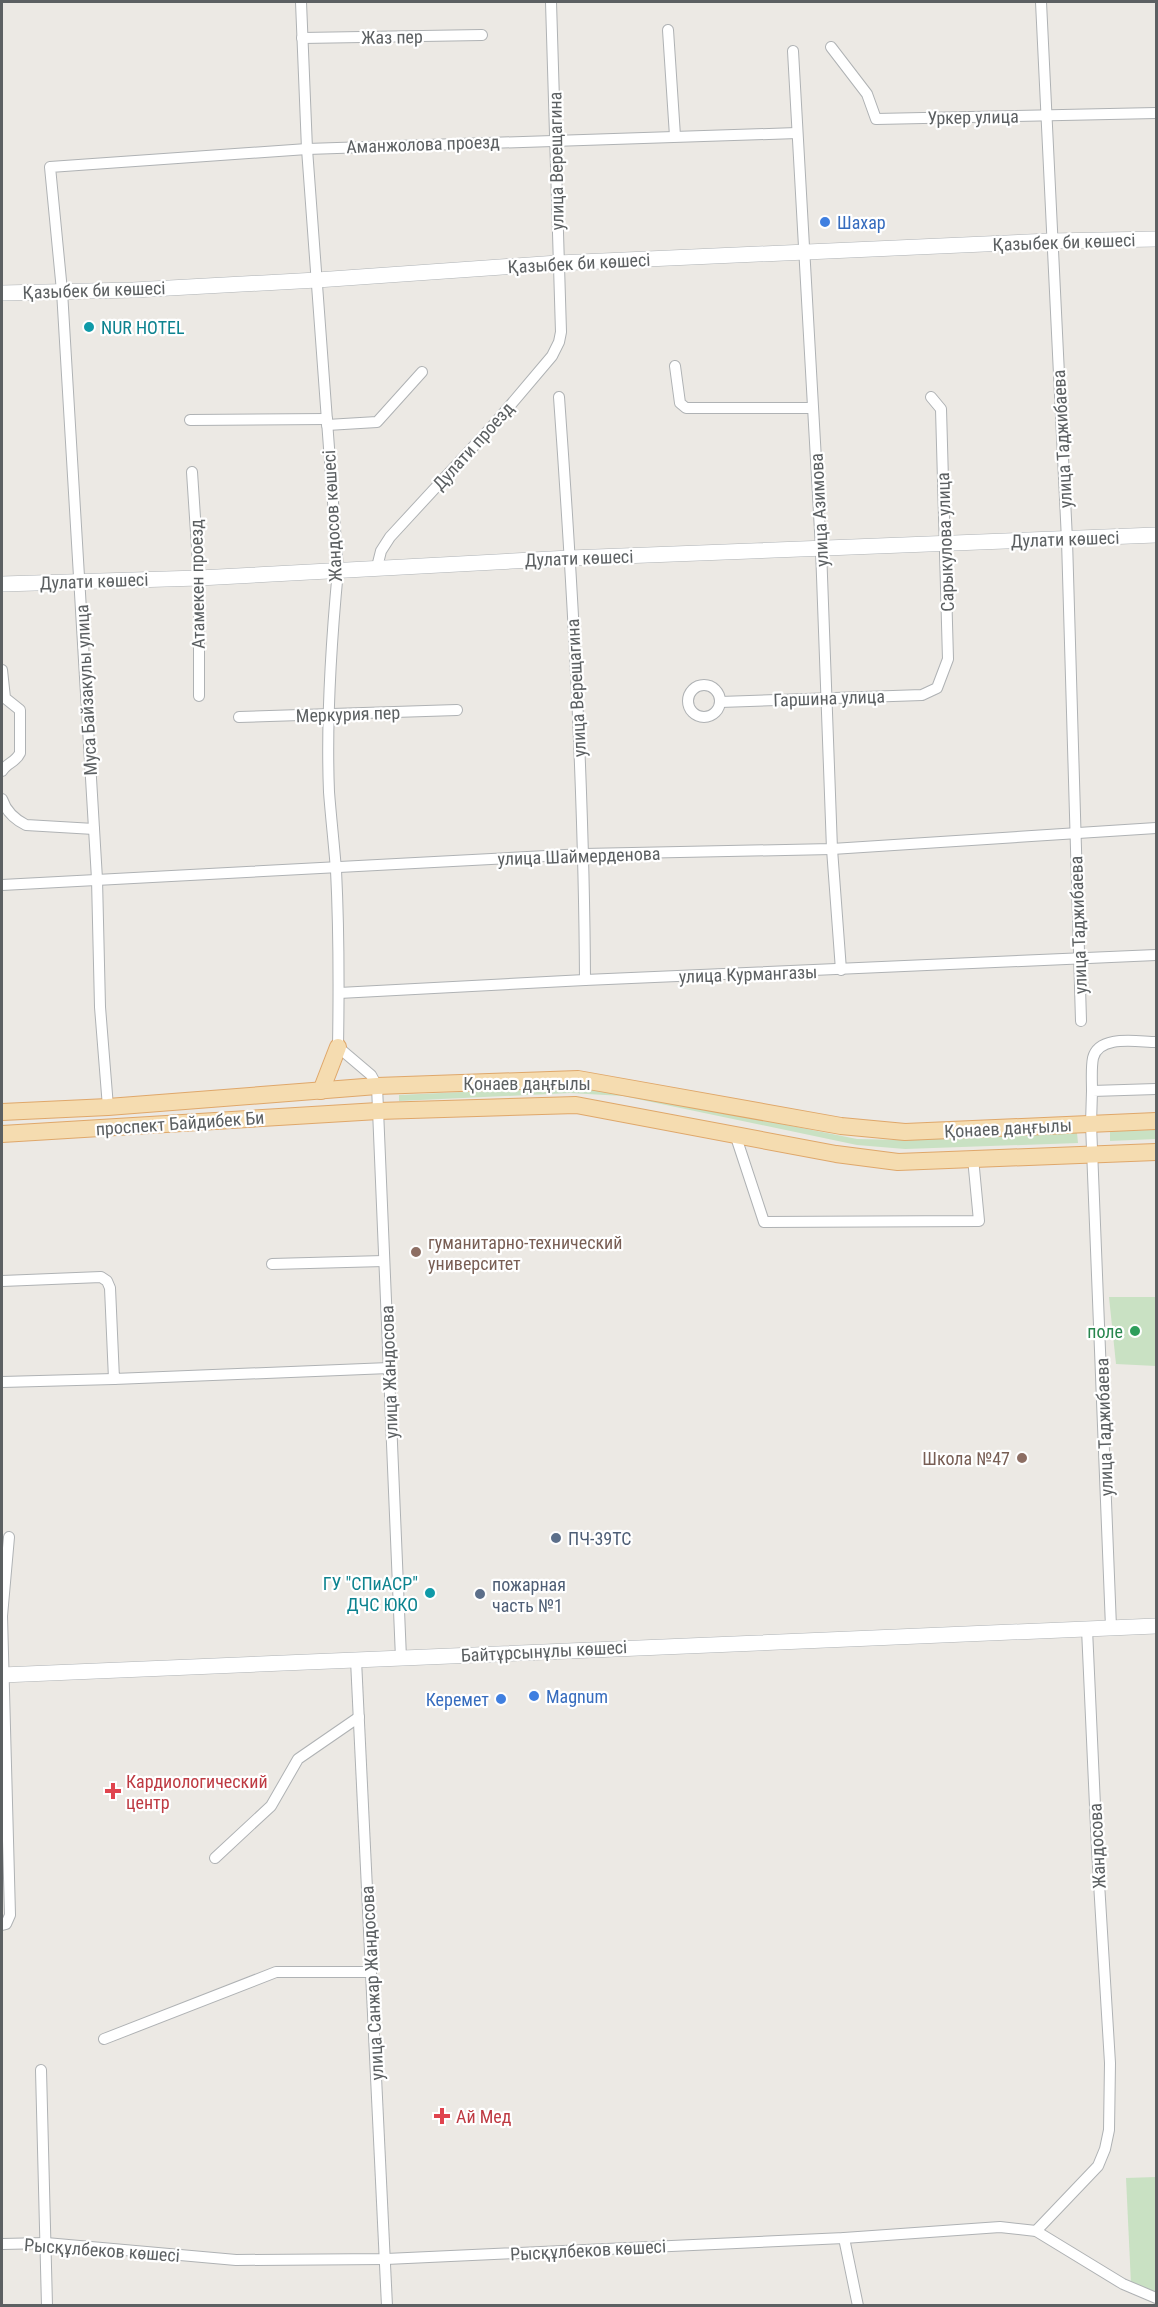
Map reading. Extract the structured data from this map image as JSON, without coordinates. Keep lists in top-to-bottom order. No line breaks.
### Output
{"streets":{"main road":["Қазыбек би көшесі","Дулати көшесі","Қонаев даңғылы","проспект Байдибек Би","Байтұрсынұлы көшесі"],"street":["Жаз пер","Уркер улица","Аманжолова проезд","улица Верещагина","улица Таджибаева","Дулати проезд","улица Азимова","Жандосов көшесі","Сарыкулова улица","Атамекен проезд","Муса Байзакулы улица","Гаршина улица","Меркурия пер","улица Шаймерденова","улица Курмангазы","улица Жандосова","Жандосова","улица Санжар Жандосова","Рысқұлбеков көшесі"]},"crossings":[["Жаз пер","Жандосов көшесі"],["Уркер улица","улица Таджибаева"],["Аманжолова проезд","улица Верещагина"],["Аманжолова проезд","улица Азимова"],["Аманжолова проезд","Жандосов көшесі"],["Аманжолова проезд","Муса Байзакулы улица"],["улица Верещагина","Қазыбек би көшесі"],["улица Верещагина","Дулати проезд"],["улица Верещагина","Дулати көшесі"],["улица Верещагина","улица Шаймерденова"],["улица Верещагина","улица Курмангазы"],["Қазыбек би көшесі","улица Таджибаева"],["Қазыбек би көшесі","улица Азимова"],["Қазыбек би көшесі","Жандосов көшесі"],["Қазыбек би көшесі","Муса Байзакулы улица"],["улица Таджибаева","Дулати көшесі"],["улица Таджибаева","улица Шаймерденова"],["улица Таджибаева","улица Курмангазы"],["улица Таджибаева","Қонаев даңғылы"],["улица Таджибаева","Байтұрсынұлы көшесі"],["Дулати проезд","Дулати көшесі"],["улица Азимова","Дулати көшесі"],["улица Азимова","Гаршина улица"],["улица Азимова","улица Шаймерденова"],["улица Азимова","улица Курмангазы"],["Жандосов көшесі","Дулати көшесі"],["Жандосов көшесі","Меркурия пер"],["Жандосов көшесі","улица Шаймерденова"],["Жандосов көшесі","улица Курмангазы"],["Дулати көшесі","Сарыкулова улица"],["Дулати көшесі","Атамекен проезд"],["Дулати көшесі","Муса Байзакулы улица"],["Сарыкулова улица","Гаршина улица"],["Муса Байзакулы улица","улица Шаймерденова"],["Муса Байзакулы улица","Қонаев даңғылы"],["Қонаев даңғылы","проспект Байдибек Би"],["Қонаев даңғылы","улица Жандосова"],["улица Жандосова","Байтұрсынұлы көшесі"],["Байтұрсынұлы көшесі","Жандосова"],["Байтұрсынұлы көшесі","улица Санжар Жандосова"],["Жандосова","Рысқұлбеков көшесі"],["улица Санжар Жандосова","Рысқұлбеков көшесі"]],"places":{"other":["Шахар","NUR HOTEL","гуманитарно-технический университет","поле","Школа №47","ПЧ-39ТС","ГУ \"СПиАСР\" ДЧС ЮКО","пожарная часть №1","Magnum","Керемет"],"health":["Кардиологический центр","Ай Мед"]}}
